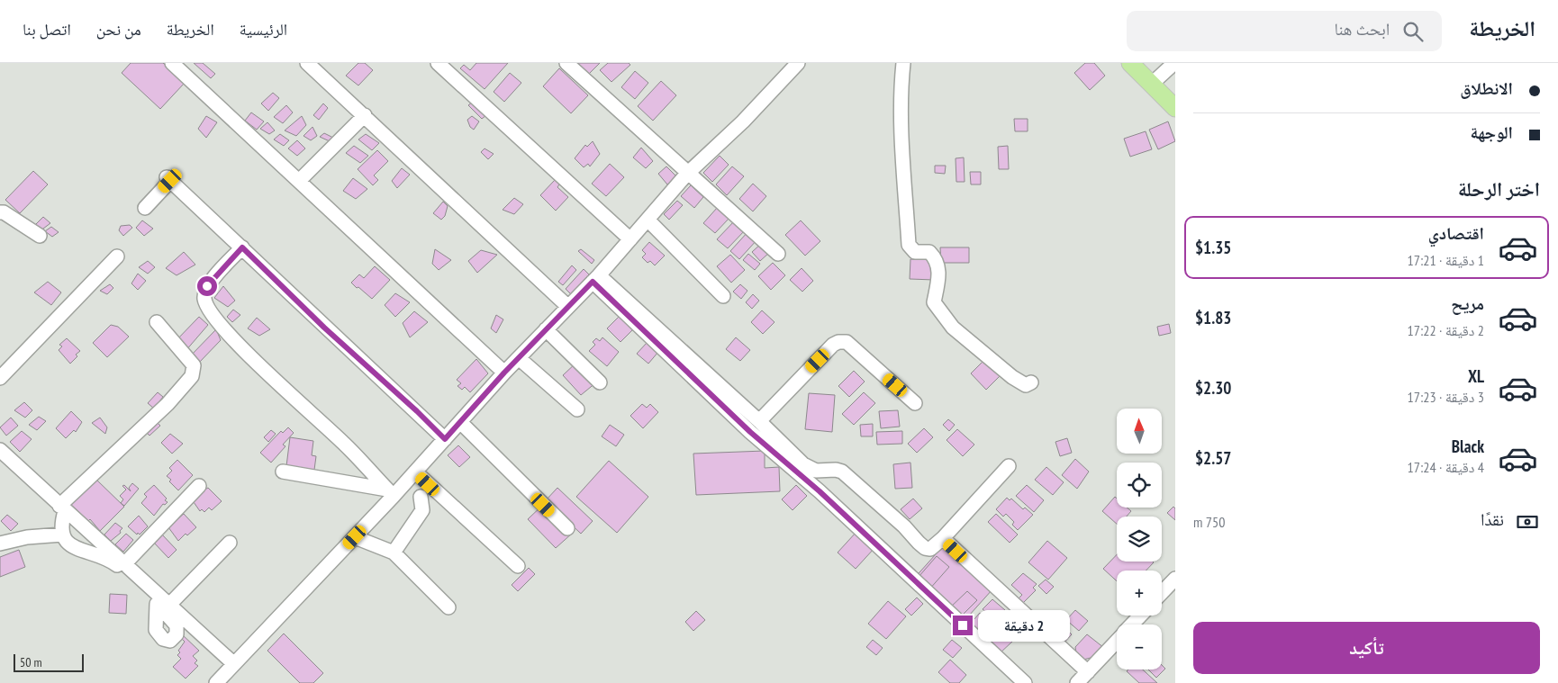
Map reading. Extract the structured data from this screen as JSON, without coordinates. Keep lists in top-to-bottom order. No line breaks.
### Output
{"scale_bar":"50 m","north":"top","page":{"header":"الخريطة","search":"ابحث هنا","nav":["الرئيسية","الخريطة","من نحن","اتصل بنا"],"banner":["الانطلاق","الوجهة"],"heading":"اختر الرحلة","list":[{"name":"اقتصادي","note":"1 دقيقة · 17:21","value":"$1.35"},{"name":"مريح","note":"2 دقيقة · 17:22","value":"$1.83"},{"name":"XL","note":"3 دقيقة · 17:23","value":"$2.30"},{"name":"Black","note":"4 دقيقة · 17:24","value":"$2.57"}],"map_buttons":["+","−"],"pay":["نقدًا","750 m"],"bubble":"2 دقيقة","buttons":"تأكيد","scale":"50 m"}}
